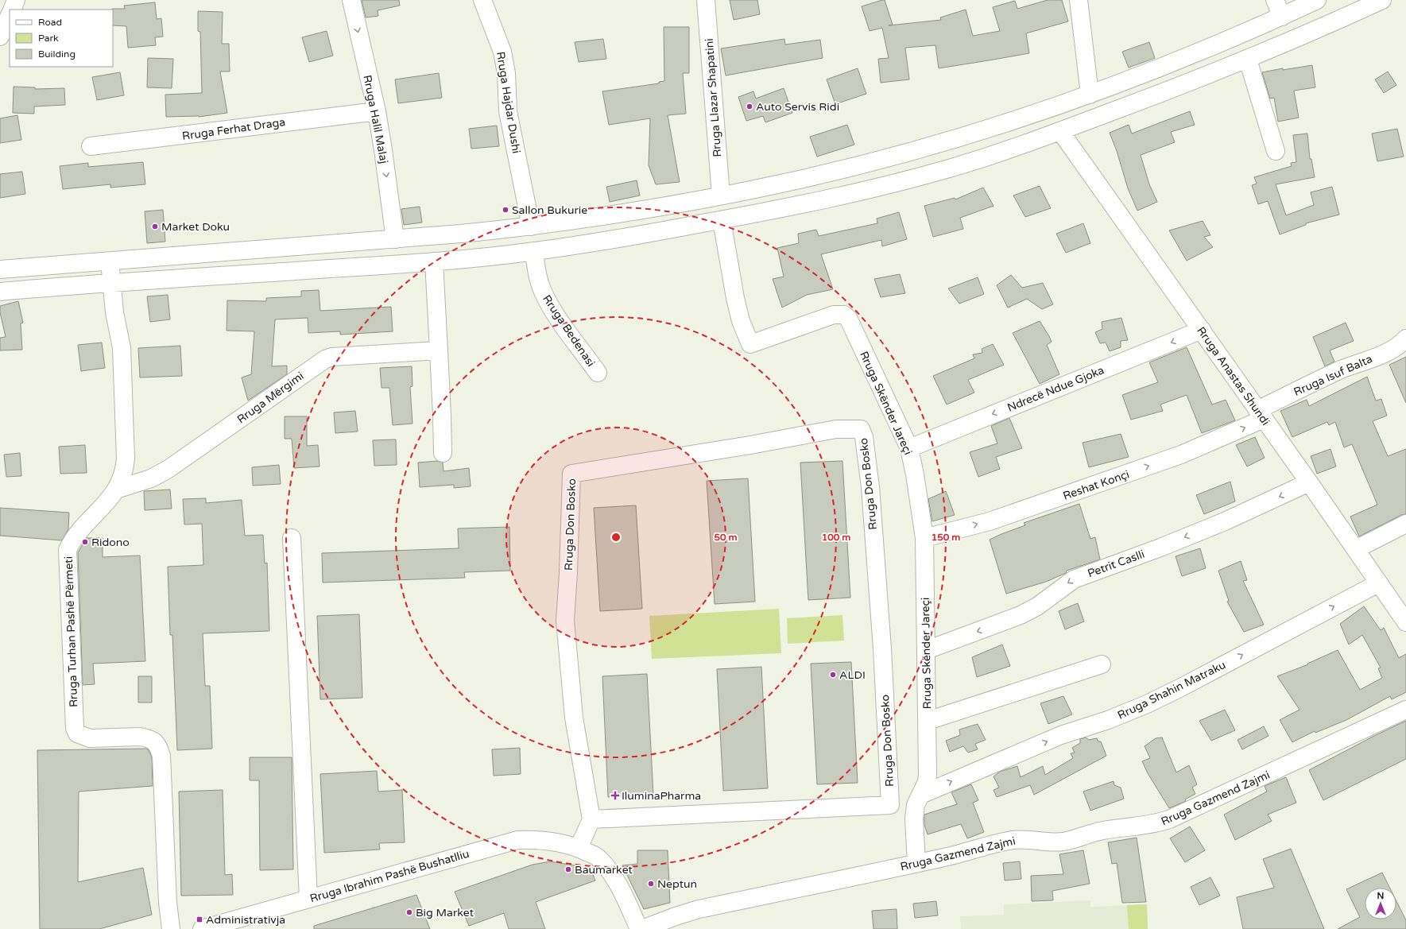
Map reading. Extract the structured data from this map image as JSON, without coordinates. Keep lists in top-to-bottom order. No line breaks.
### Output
{"streets":{"street":["Rruga Llazar Shapatini","Rruga Hajdar Dushi","Rruga Halil Malaj","Rruga Ferhat Draga","Rruga Bedenasi","Rruga Isuf Balta","Rruga Anastas Shundi","Ndrecë Ndue Gjoka","Rruga Mërgimi","Rruga Skënder Jareçi","Rruga Don Bosko","Reshat Konçi","Petrit Caslli","Rruga Turhan Pashë Përmeti","Rruga Shahin Matraku","Rruga Gazmend Zajmi","Rruga Ibrahim Pashë Bushatlliu"]},"crossings":[["Rruga Halil Malaj","Rruga Ferhat Draga"],["Rruga Isuf Balta","Rruga Anastas Shundi"],["Rruga Isuf Balta","Reshat Konçi"],["Rruga Anastas Shundi","Ndrecë Ndue Gjoka"],["Rruga Anastas Shundi","Reshat Konçi"],["Rruga Anastas Shundi","Petrit Caslli"],["Rruga Anastas Shundi","Rruga Shahin Matraku"],["Ndrecë Ndue Gjoka","Rruga Skënder Jareçi"],["Rruga Mërgimi","Rruga Turhan Pashë Përmeti"],["Rruga Skënder Jareçi","Reshat Konçi"],["Rruga Skënder Jareçi","Petrit Caslli"],["Rruga Skënder Jareçi","Rruga Shahin Matraku"],["Rruga Skënder Jareçi","Rruga Gazmend Zajmi"]],"one_way":["Rruga Halil Malaj","Ndrecë Ndue Gjoka","Reshat Konçi","Petrit Caslli","Rruga Shahin Matraku"],"places":{"other":["Auto Servis Ridi","Sallon Bukurie","Market Doku","Ridono","ALDI","Baumarket","Neptun","Big Market"],"health":["IluminaPharma"],"transit":["Administrativja"]},"legend":["Road","Park","Building"],"north":"top","rings":["50 m","100 m","150 m"]}
